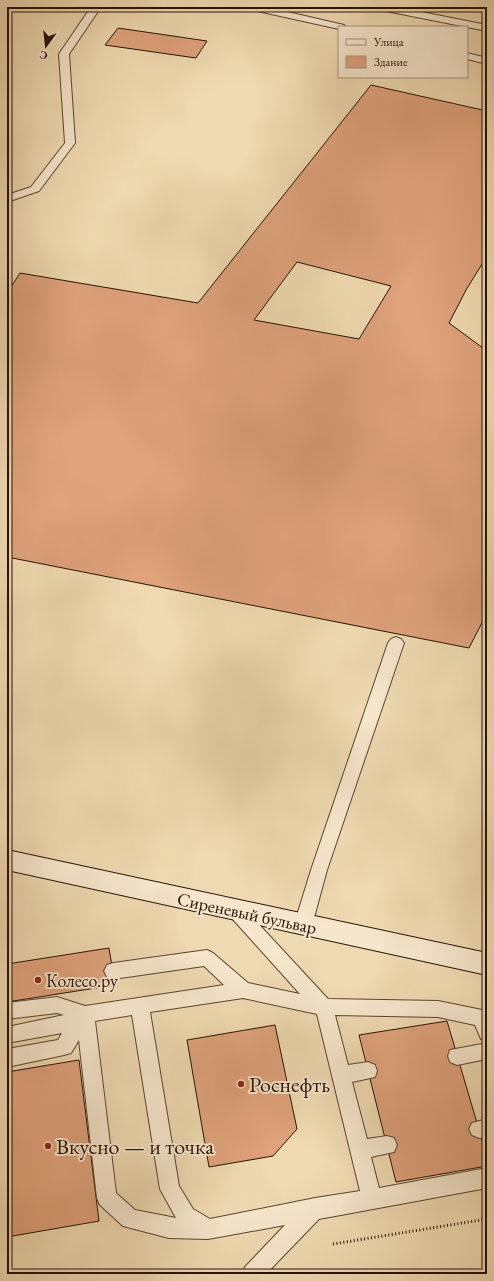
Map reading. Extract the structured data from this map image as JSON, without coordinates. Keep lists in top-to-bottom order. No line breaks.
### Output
{"streets":{"main road":["Сиреневый бульвар"]},"places":["Колесо.ру","Роснефть","Вкусно — и точка"],"legend":["Улица","Здание"],"north":"bottom"}
